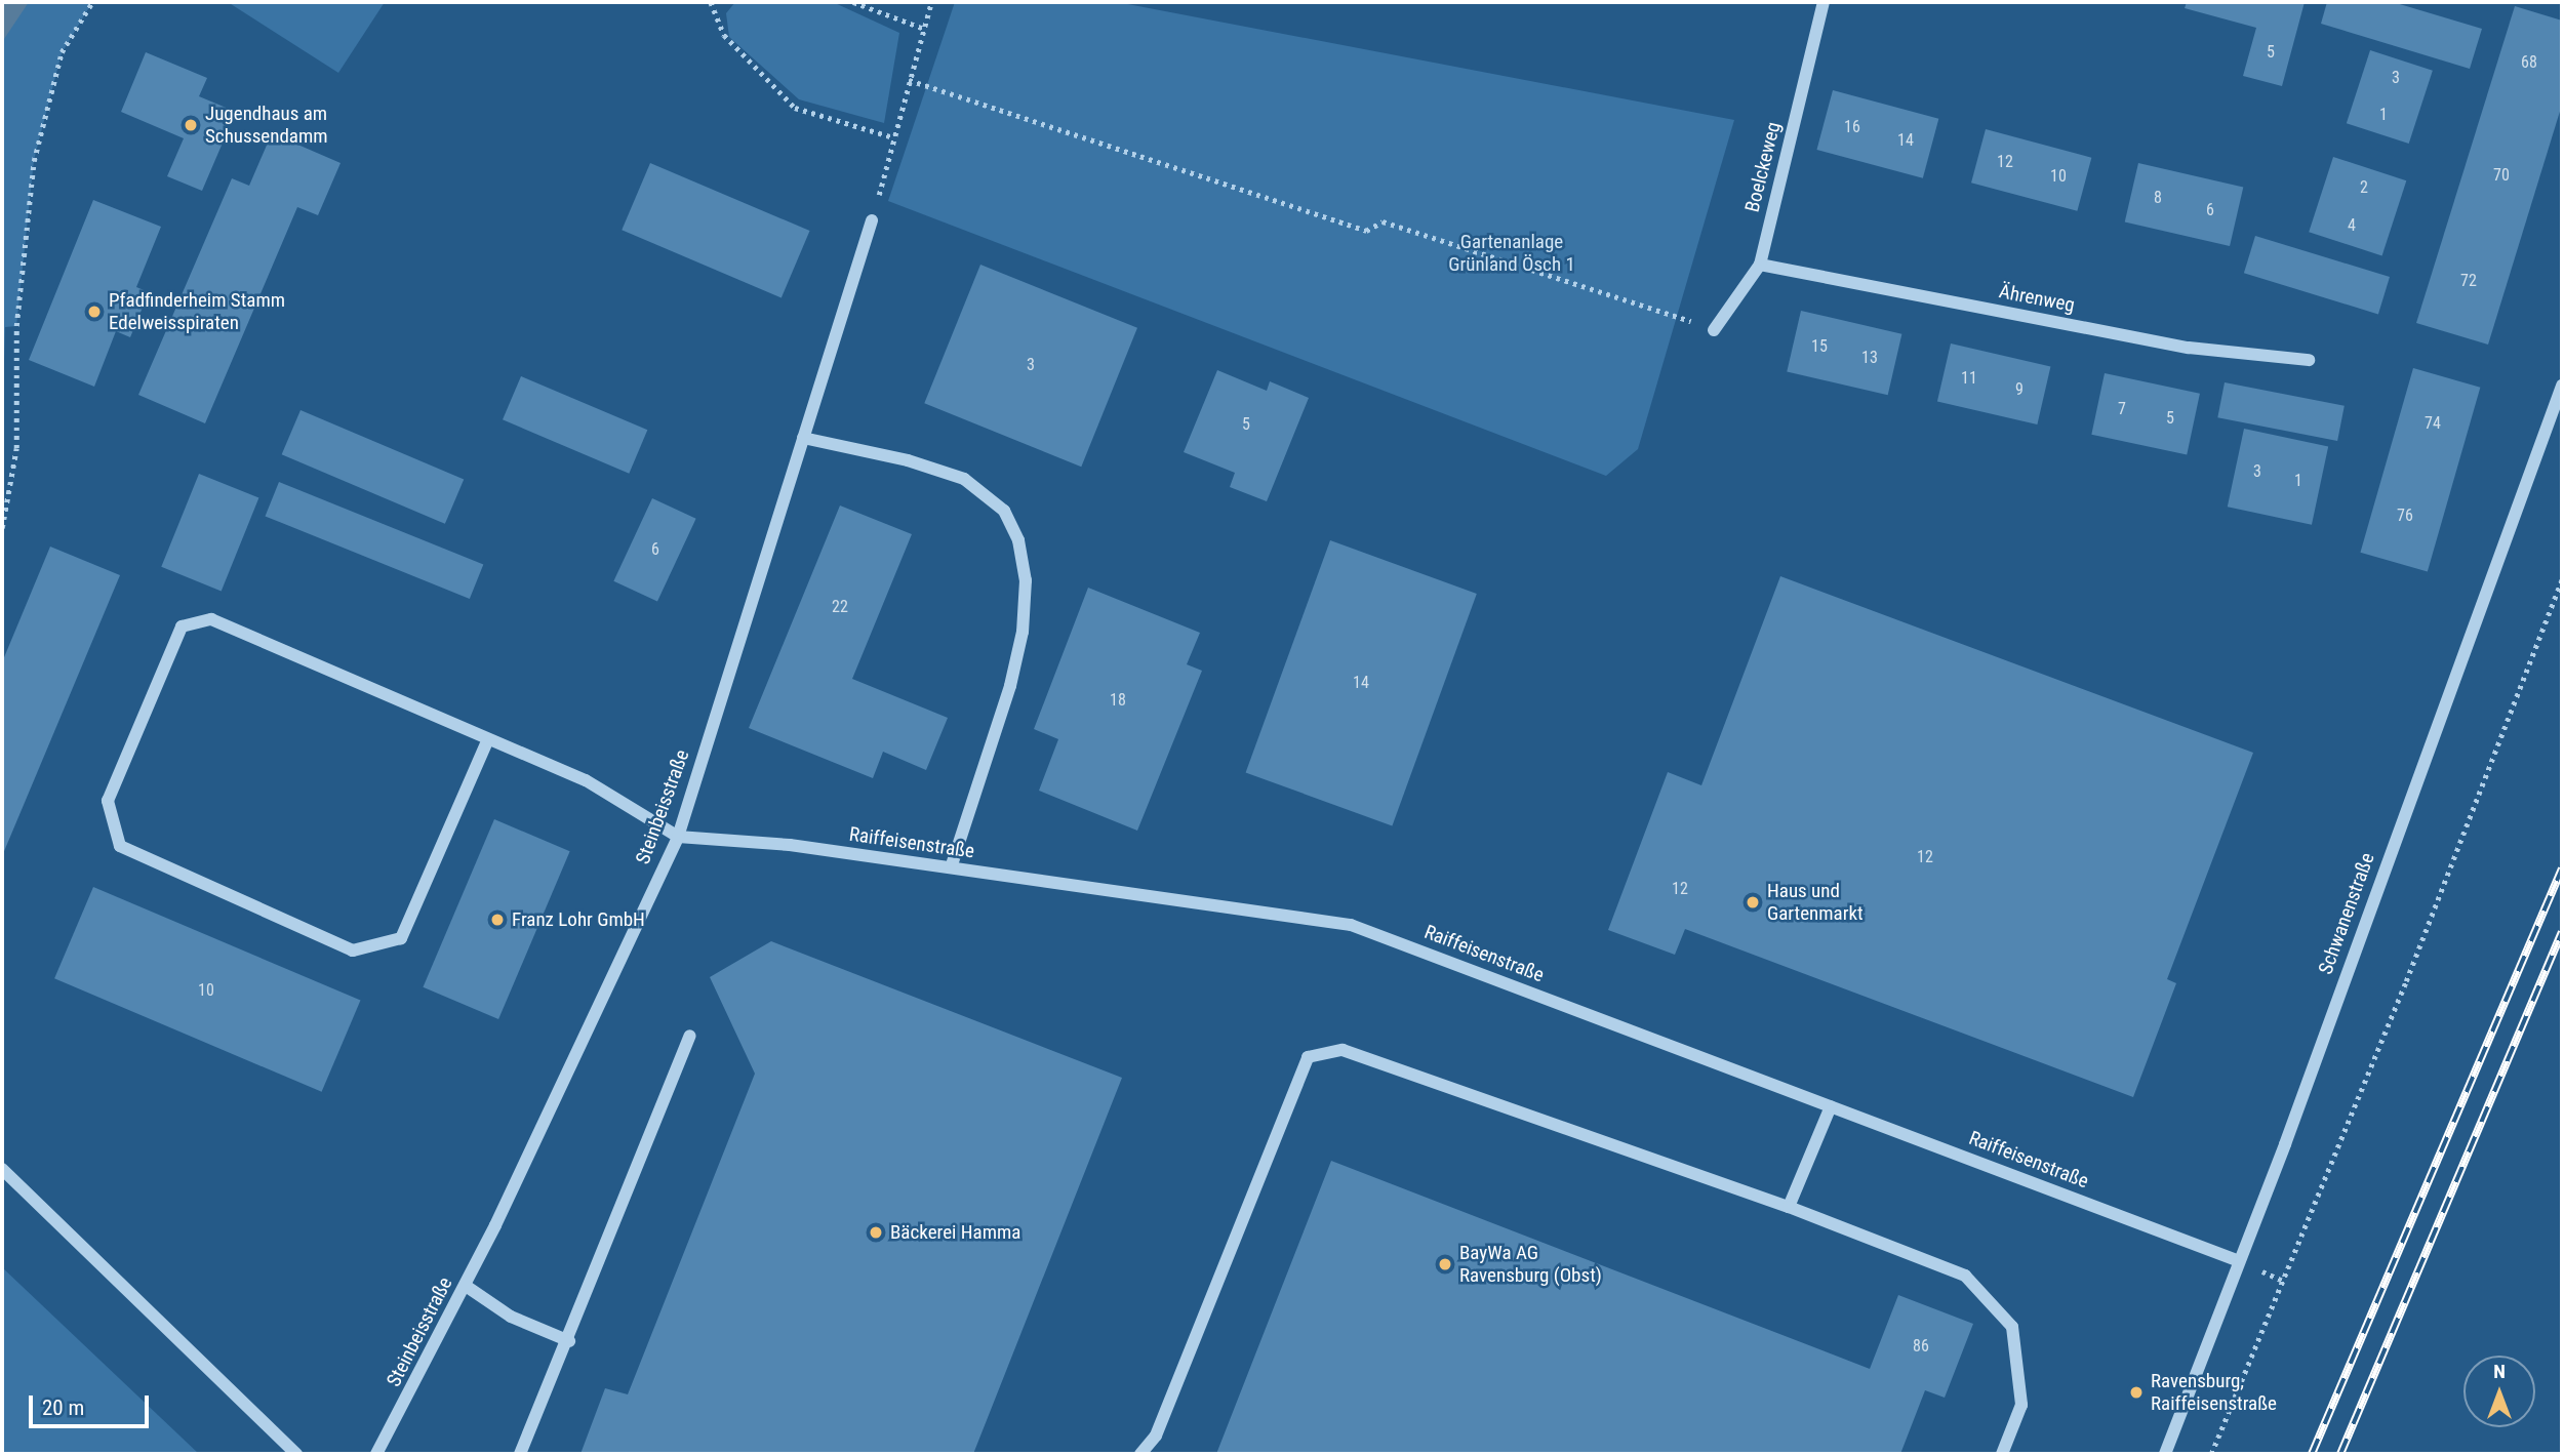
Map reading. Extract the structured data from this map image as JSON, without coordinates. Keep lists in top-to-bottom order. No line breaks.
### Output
{"streets":{"street":["Boelckeweg","Ährenweg","Steinbeisstraße","Raiffeisenstraße","Schwanenstraße"]},"crossings":[["Boelckeweg","Ährenweg"],["Steinbeisstraße","Raiffeisenstraße"],["Raiffeisenstraße","Schwanenstraße"]],"parks":["Gartenanlage Grünland Ösch 1"],"places":["Jugendhaus am Schussendamm","Pfadfinderheim Stamm Edelweisspiraten","Haus und Gartenmarkt","Franz Lohr GmbH","Bäckerei Hamma","BayWa AG Ravensburg (Obst)","Ravensburg, Raiffeisenstraße"],"house_numbers":["5","68","3","1","16","14","12","70","10","2","8","6","4","72","15","13","3","11","9","7","5","74","5","3","1","76","6","22","14","18","12","12","10","86"],"scale_bar":"20 m","north":"top"}
